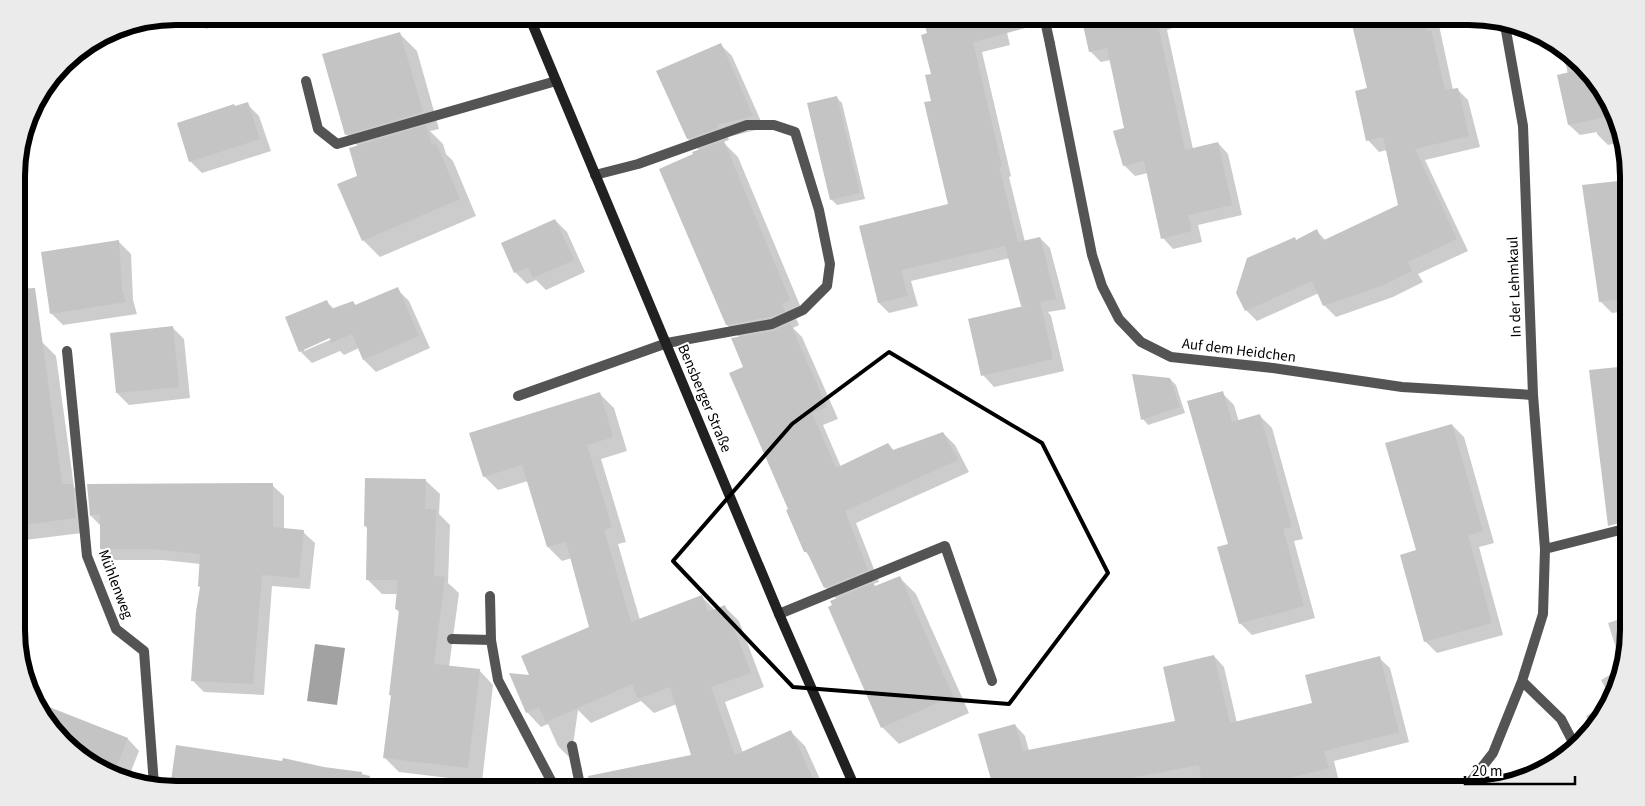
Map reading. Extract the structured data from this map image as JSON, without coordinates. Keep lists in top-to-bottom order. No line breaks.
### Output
{"streets":{"main road":["Bensberger Straße"],"street":["In der Lehmkaul","Auf dem Heidchen","Mühlenweg"]},"crossings":[["In der Lehmkaul","Auf dem Heidchen"]],"scale_bar":"20 m"}
